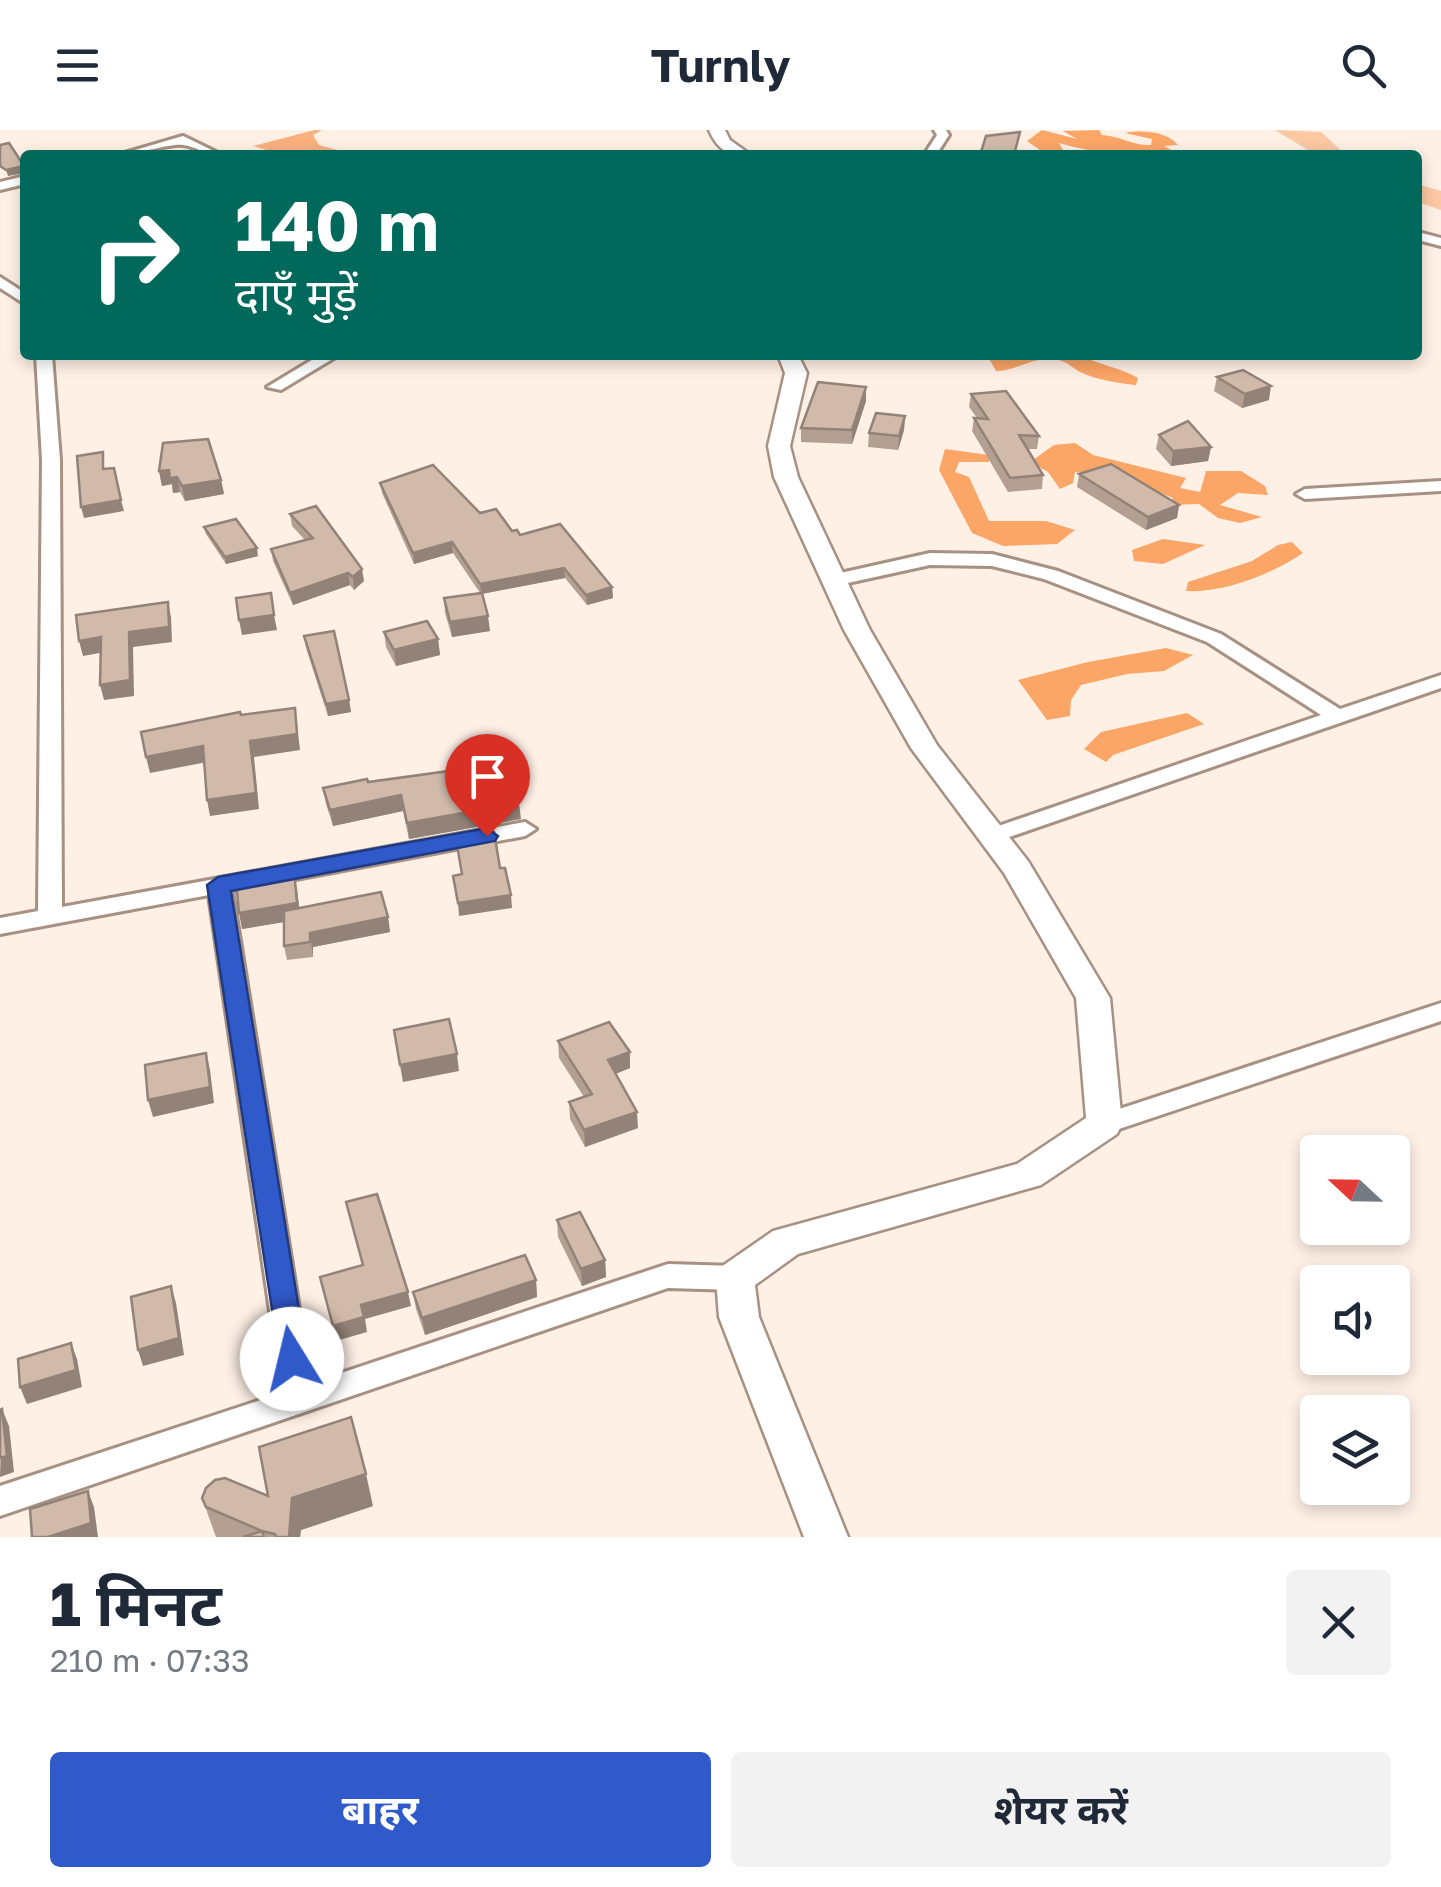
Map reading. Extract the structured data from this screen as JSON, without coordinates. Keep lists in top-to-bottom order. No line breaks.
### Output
{"north":"left","page":{"header":"Turnly","turn":["140 m","दाएँ मुड़ें"],"heading":["1 मिनट","210 m · 07:33"],"buttons":["बाहर","शेयर करें"]}}
